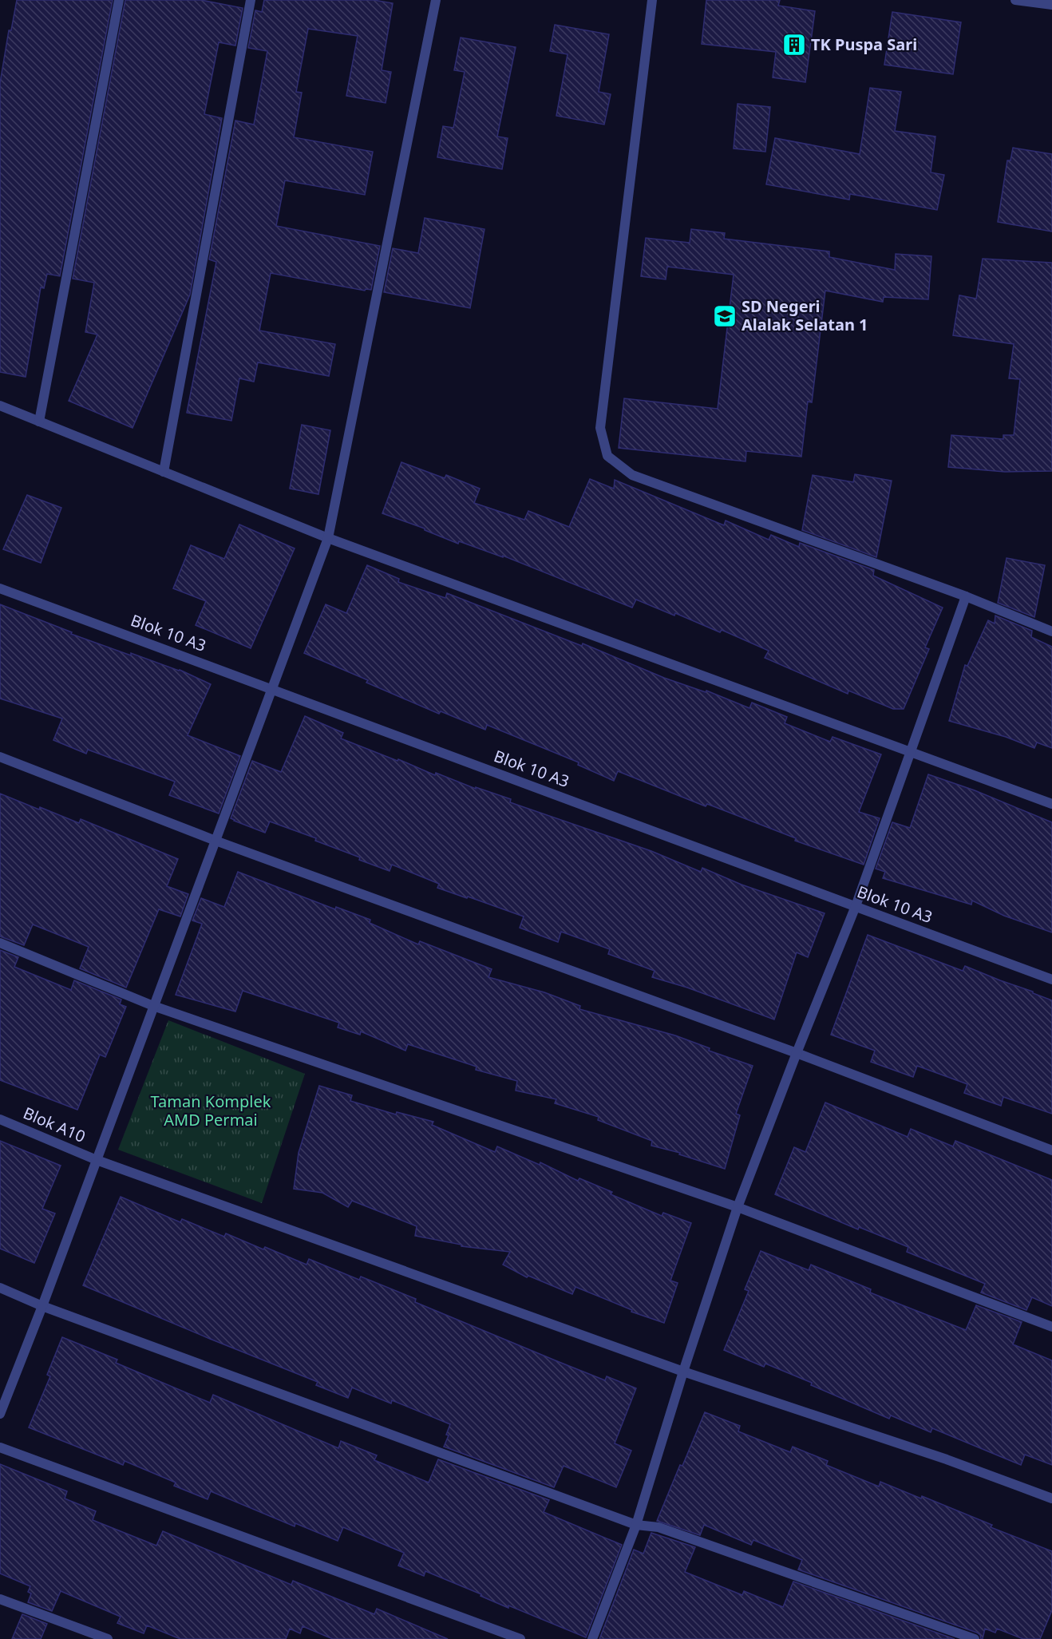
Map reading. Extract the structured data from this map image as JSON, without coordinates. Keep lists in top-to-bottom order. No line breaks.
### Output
{"streets":{"street":["Blok 10 A3","Blok A10"]},"parks":["Taman Komplek AMD Permai"],"places":{"building":["TK Puspa Sari"],"school or university":["SD Negeri Alalak Selatan 1"]}}
